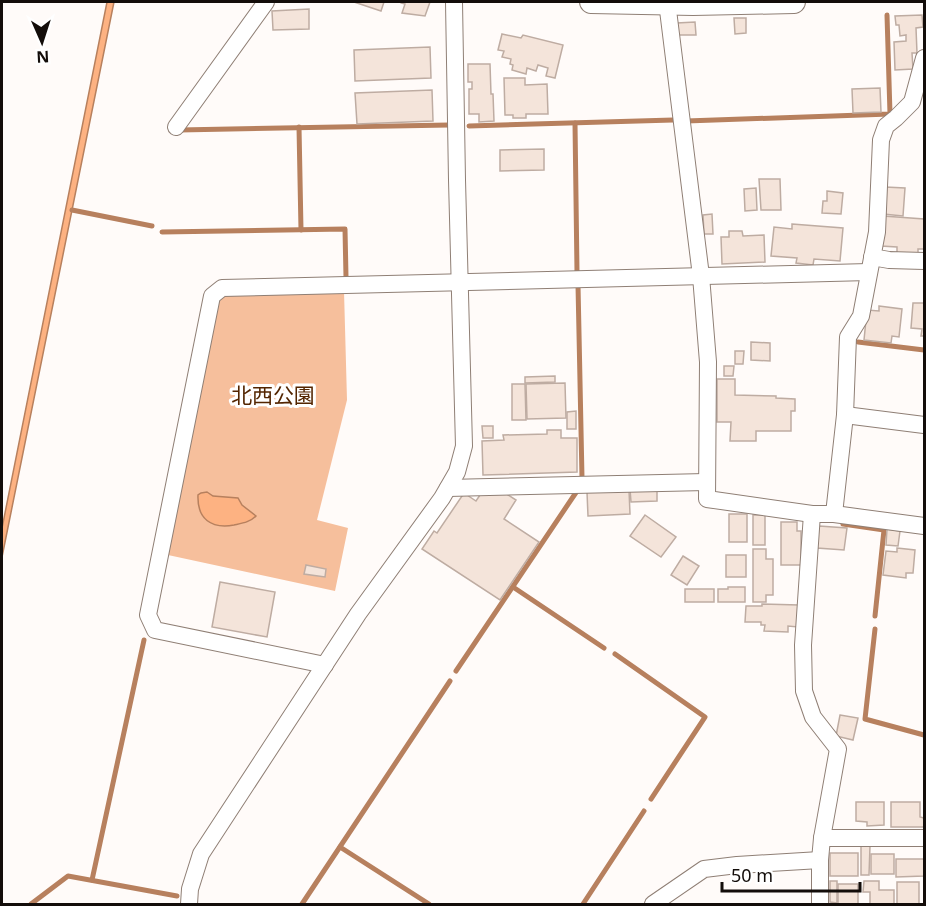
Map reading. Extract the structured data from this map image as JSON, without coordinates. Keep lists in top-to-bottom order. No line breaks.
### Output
{"parks":["北西公園"],"scale_bar":"50 m","north":"bottom"}
